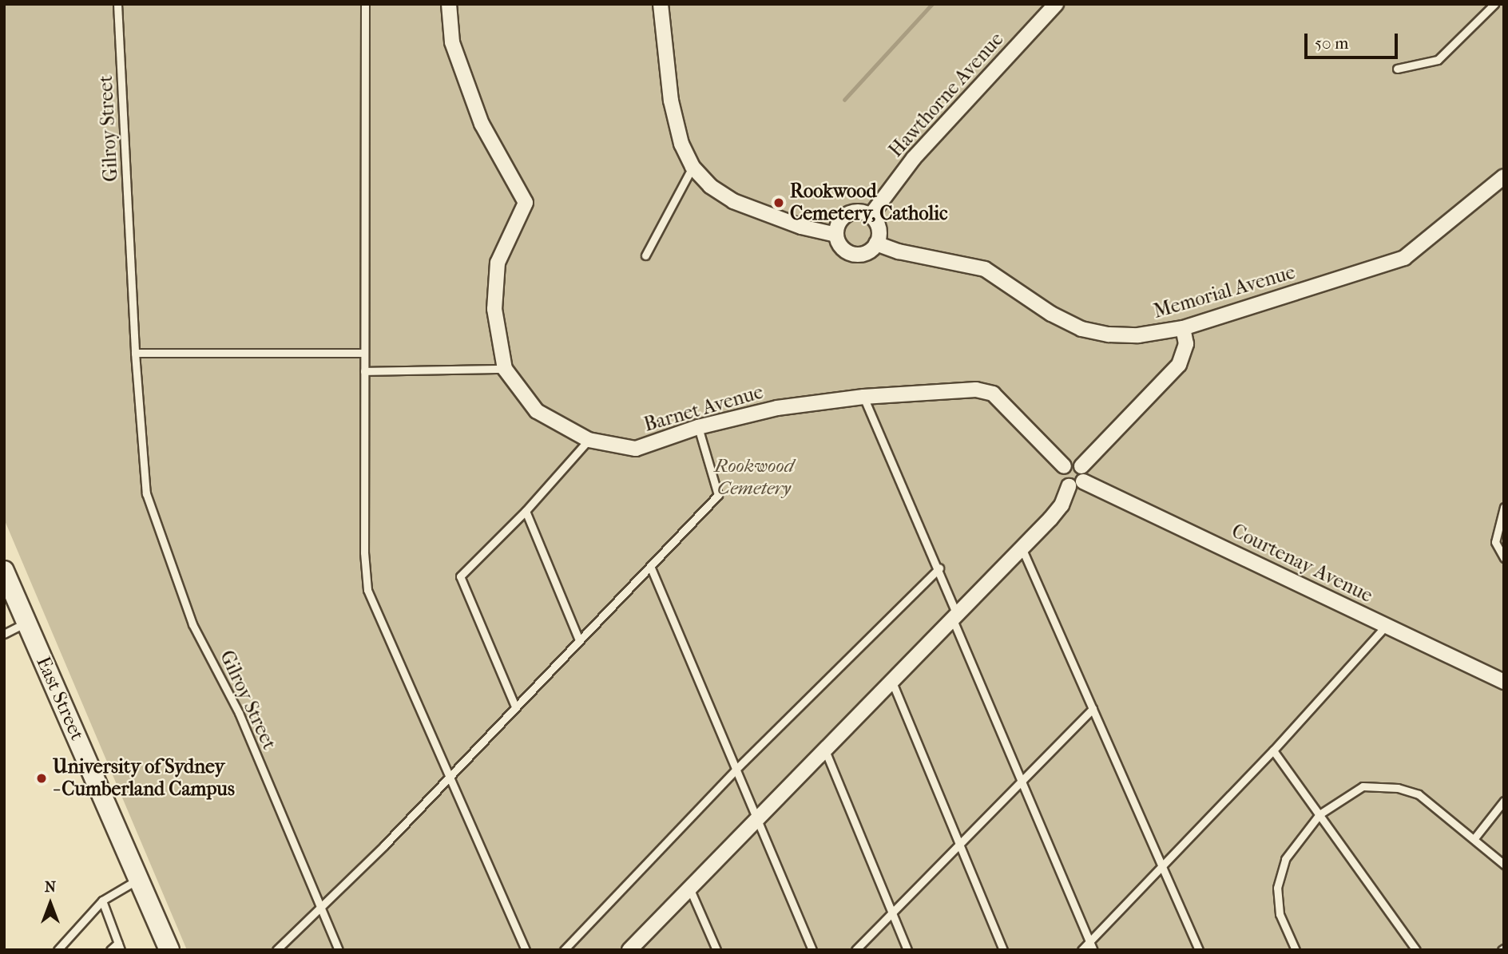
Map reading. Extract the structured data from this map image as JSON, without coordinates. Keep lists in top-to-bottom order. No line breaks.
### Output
{"streets":{"main road":["East Street"],"street":["Hawthorne Avenue","Memorial Avenue","Barnet Avenue","Courtenay Avenue"],"lane":["Gilroy Street"]},"crossings":[["Hawthorne Avenue","Memorial Avenue"],["Barnet Avenue","Courtenay Avenue"]],"parks":["Rookwood Cemetery"],"places":["Rookwood Cemetery, Catholic","University of Sydney - Cumberland Campus"],"scale_bar":"50 m","north":"top"}
